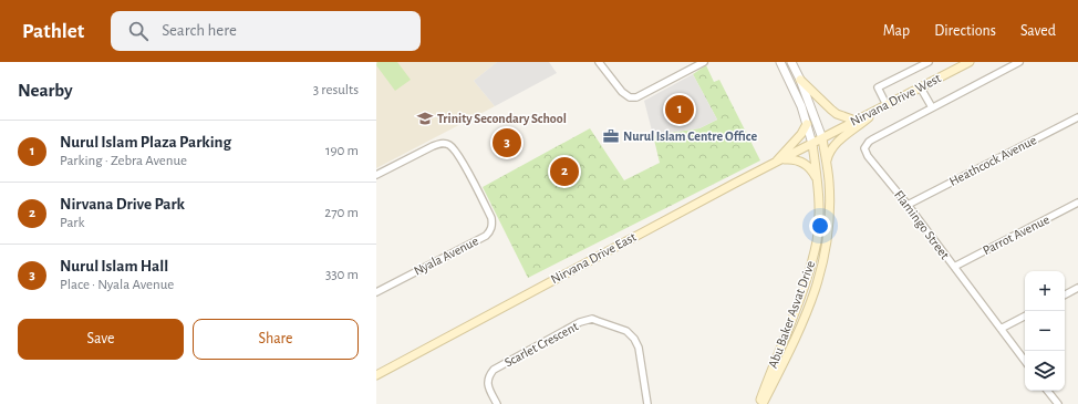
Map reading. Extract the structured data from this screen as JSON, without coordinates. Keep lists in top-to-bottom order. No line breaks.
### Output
{"streets":{"main road":["Nirvana Drive West","Nirvana Drive East","Abu Baker Asvat Drive"],"street":["Heathcock Avenue","Flamingo Street","Parrot Avenue","Nyala Avenue","Scarlet Crescent"]},"crossings":[["Nirvana Drive West","Nirvana Drive East"],["Nirvana Drive West","Abu Baker Asvat Drive"],["Heathcock Avenue","Flamingo Street"],["Flamingo Street","Parrot Avenue"],["Nirvana Drive East","Abu Baker Asvat Drive"]],"places":{"school or university":["Trinity Secondary School"],"office":["Nurul Islam Centre Office"]},"page":{"header":"Pathlet","search":"Search here","nav":["Map","Directions","Saved"],"heading":["Nearby","3 results"],"pins":["1","3","2"],"list":[{"mark":"1","name":"Nurul Islam Plaza Parking","note":"Parking · Zebra Avenue","value":"190 m"},{"mark":"2","name":"Nirvana Drive Park","note":"Park","value":"270 m"},{"mark":"3","name":"Nurul Islam Hall","note":"Place · Nyala Avenue","value":"330 m"}],"map_buttons":["+","−"],"buttons":["Save","Share"]}}
